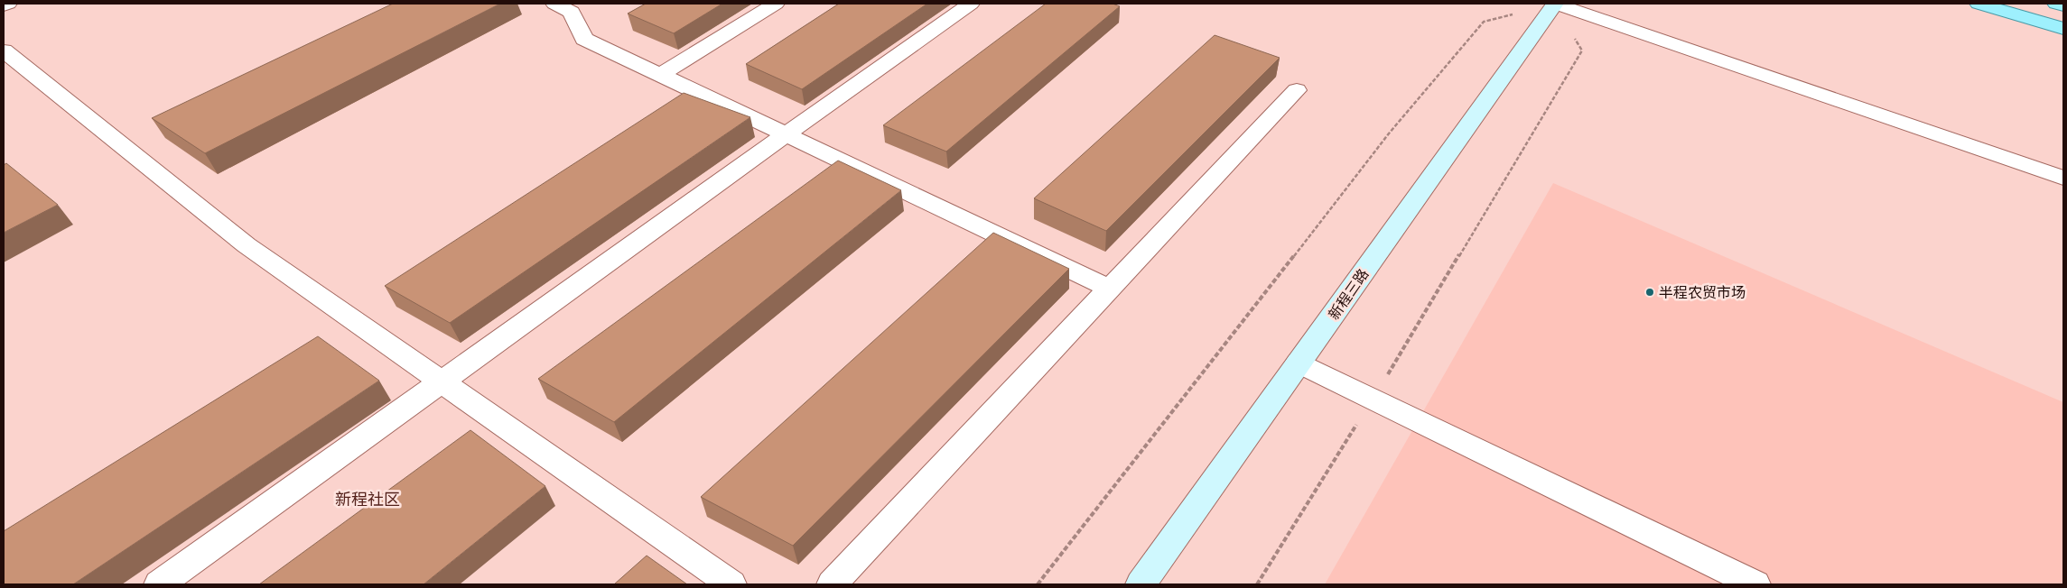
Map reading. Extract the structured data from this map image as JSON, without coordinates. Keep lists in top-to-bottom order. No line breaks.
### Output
{"streets":{"main road":["新程三路"]},"districts":["新程社区"],"places":["半程农贸市场"]}
